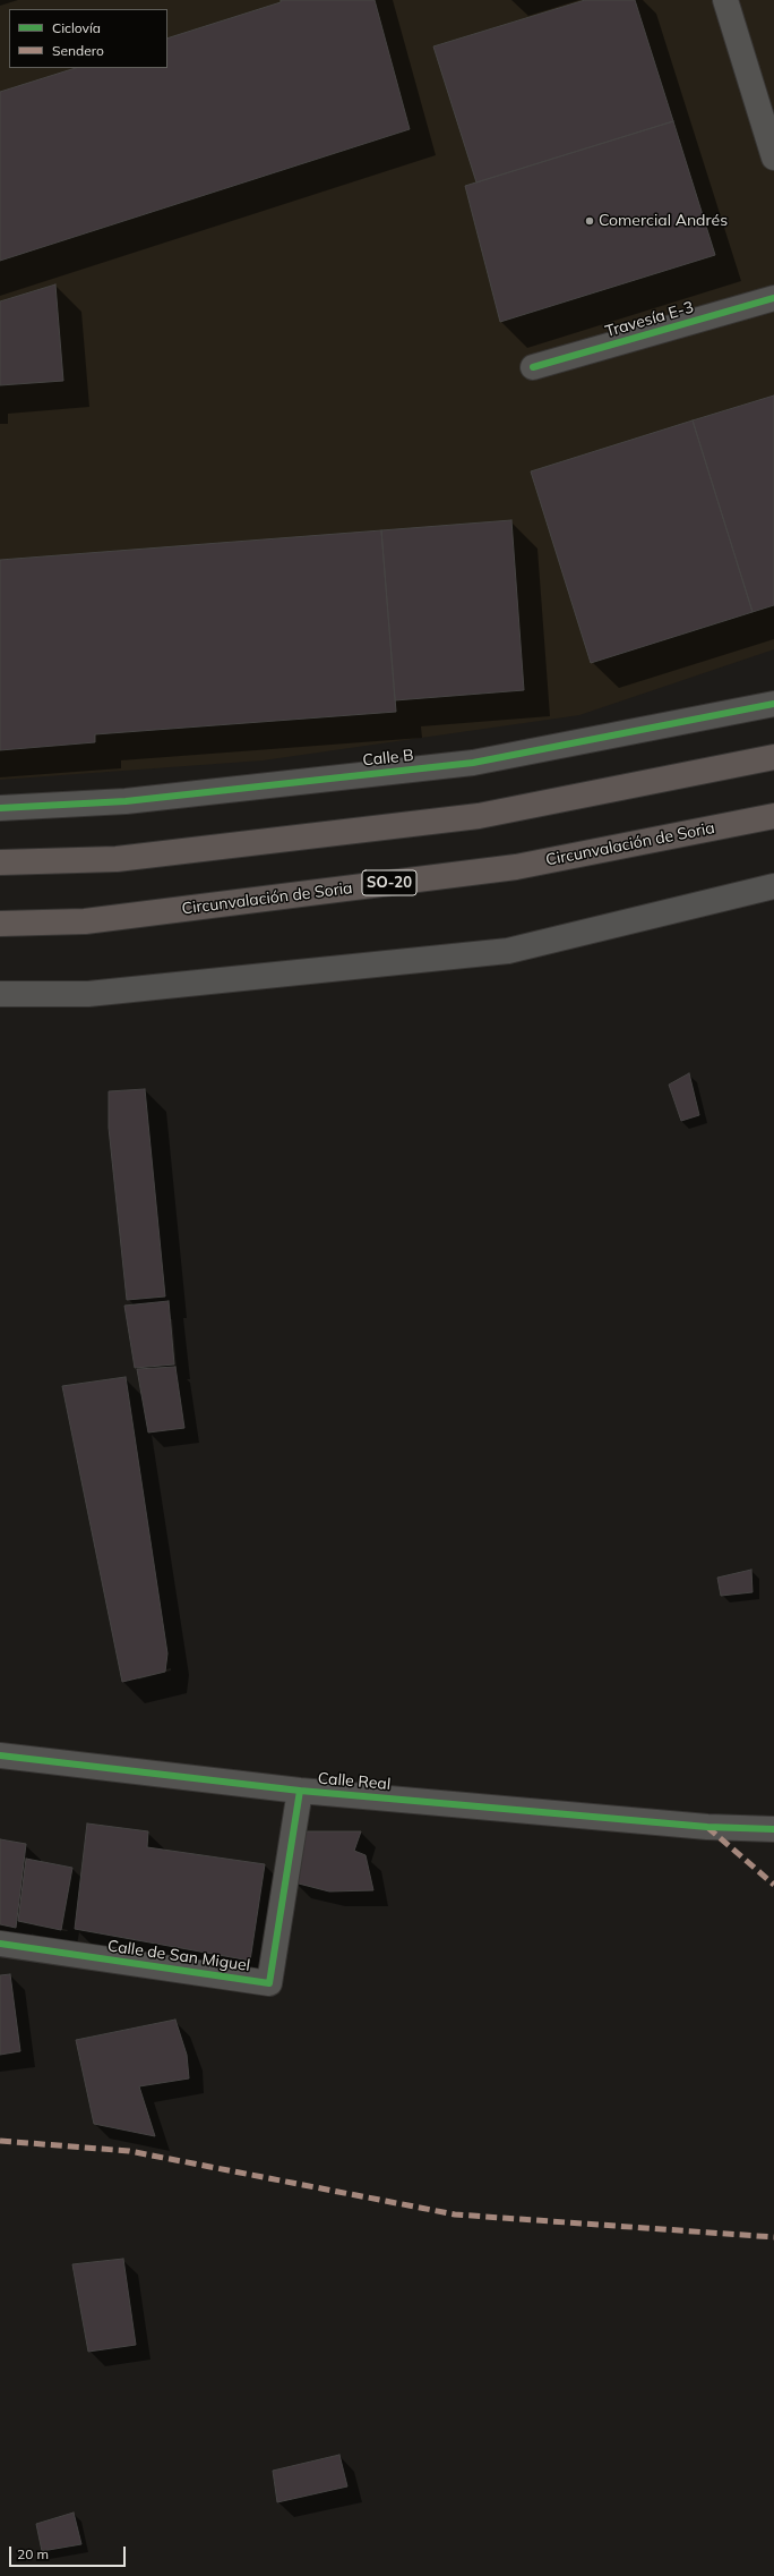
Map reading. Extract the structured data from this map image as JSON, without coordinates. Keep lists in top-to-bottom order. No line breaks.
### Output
{"streets":{"highway":["Circunvalación de Soria","SO-20"],"street":["Travesía E-3","Calle B","Calle Real","Calle de San Miguel"]},"crossings":[["Calle Real","Calle de San Miguel"]],"places":["Comercial Andrés"],"legend":["Ciclovía","Sendero"],"scale_bar":"20 m"}
